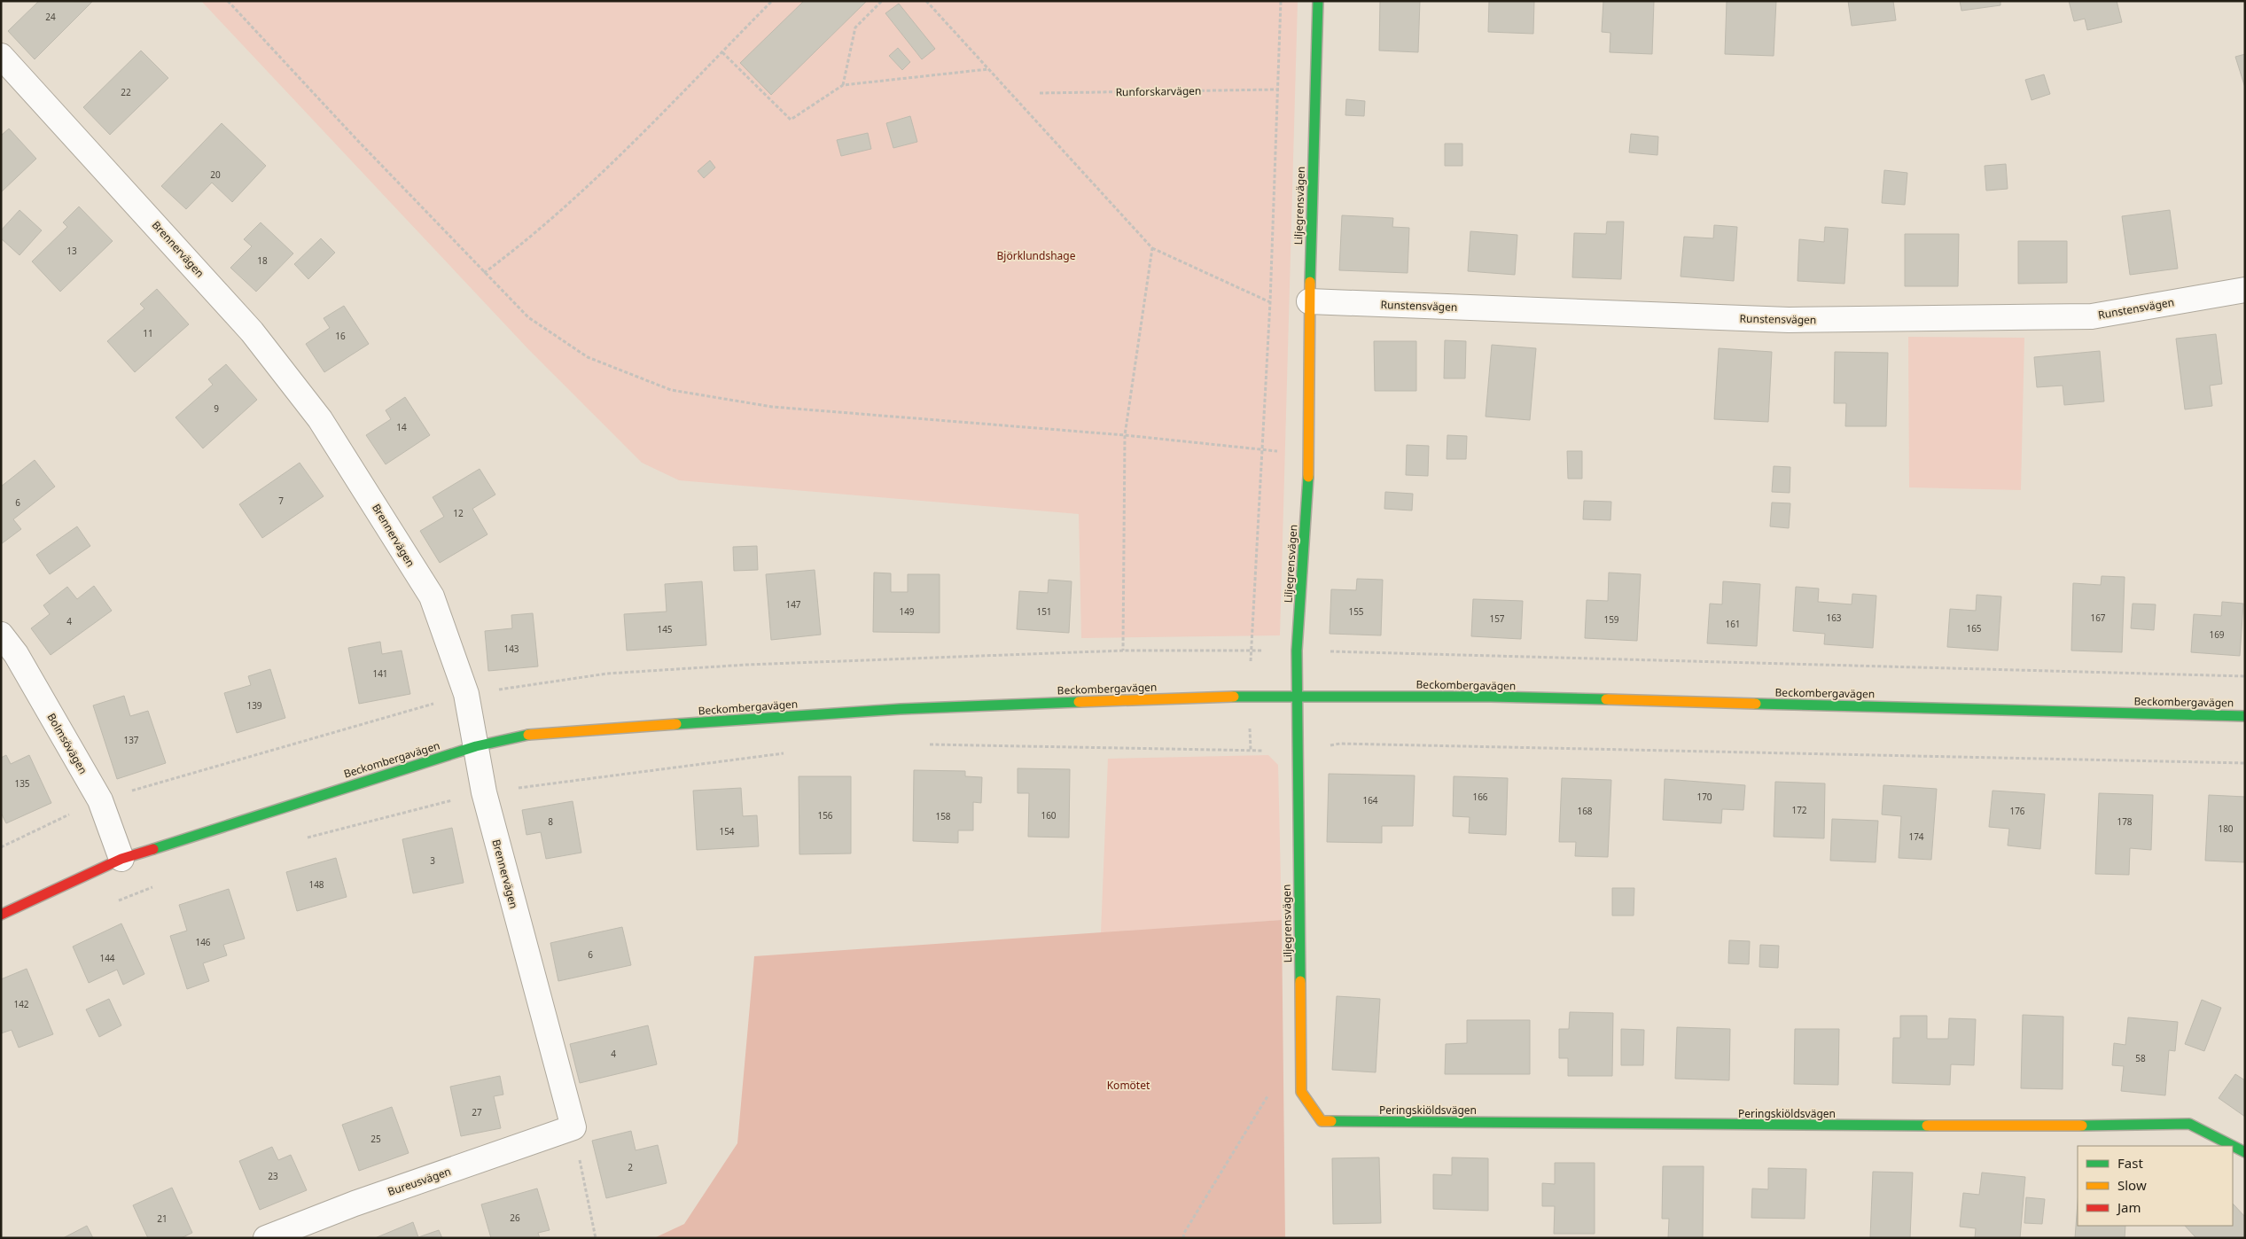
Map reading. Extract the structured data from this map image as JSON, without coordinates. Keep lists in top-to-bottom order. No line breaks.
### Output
{"streets":{"street":["Liljegrensvägen","Brennervägen","Runstensvägen","Beckombergavägen","Bolmsövägen","Peringskiöldsvägen","Bureusvägen"],"path":["Runforskarvägen"]},"crossings":[["Liljegrensvägen","Runstensvägen"],["Liljegrensvägen","Beckombergavägen"],["Liljegrensvägen","Peringskiöldsvägen"],["Brennervägen","Beckombergavägen"],["Brennervägen","Bureusvägen"],["Beckombergavägen","Bolmsövägen"]],"parks":["Björklundshage","Komötet"],"house_numbers":["24","22","20","13","18","11","16","9","14","7","6","12","147","149","151","155","163","167","157","159","4","161","165","145","169","143","141","139","137","135","166","170","164","172","168","176","156","160","158","8","178","180","154","174","3","148","146","6","144","142","4","58","27","25","2","23","26","21"],"legend":["Fast","Slow","Jam"]}
